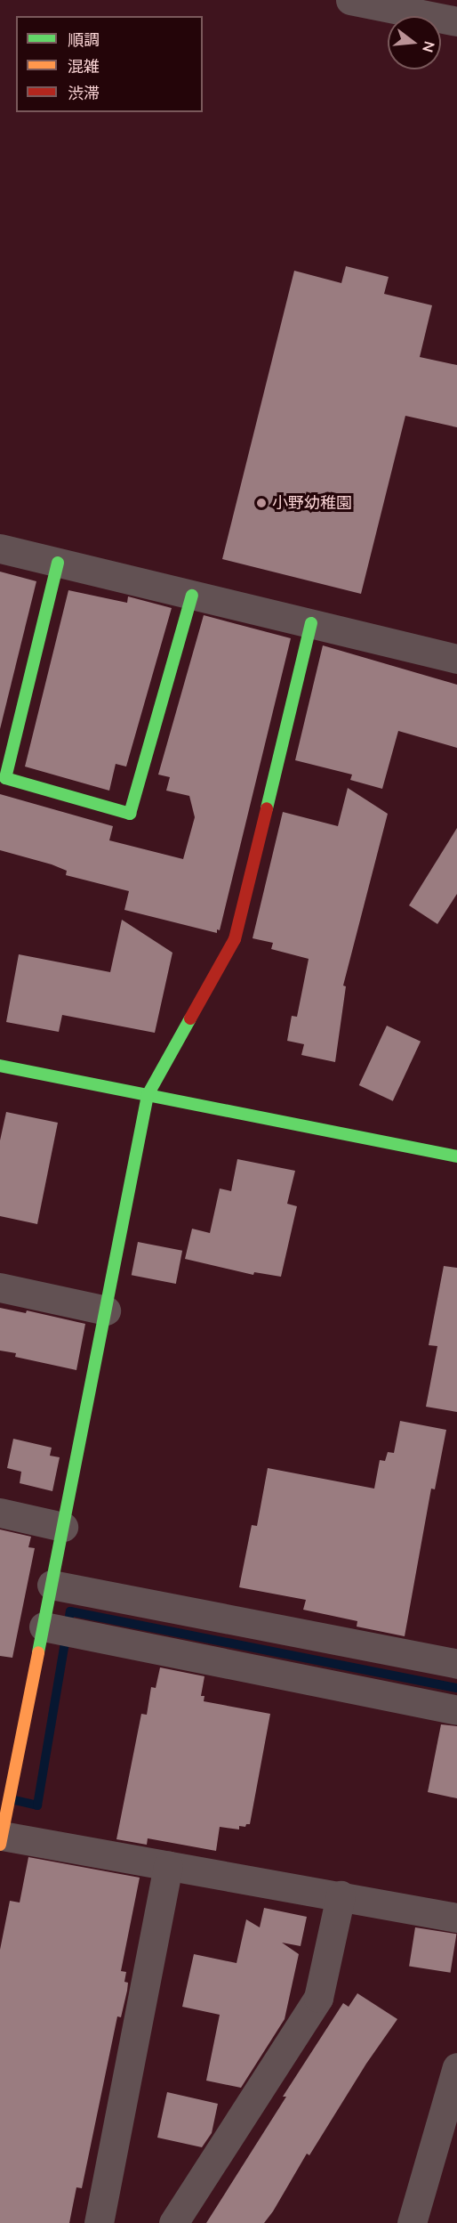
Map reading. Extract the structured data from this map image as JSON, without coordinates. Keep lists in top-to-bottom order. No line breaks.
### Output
{"places":["小野幼稚園"],"legend":["順調","混雑","渋滞"],"north":"right"}
